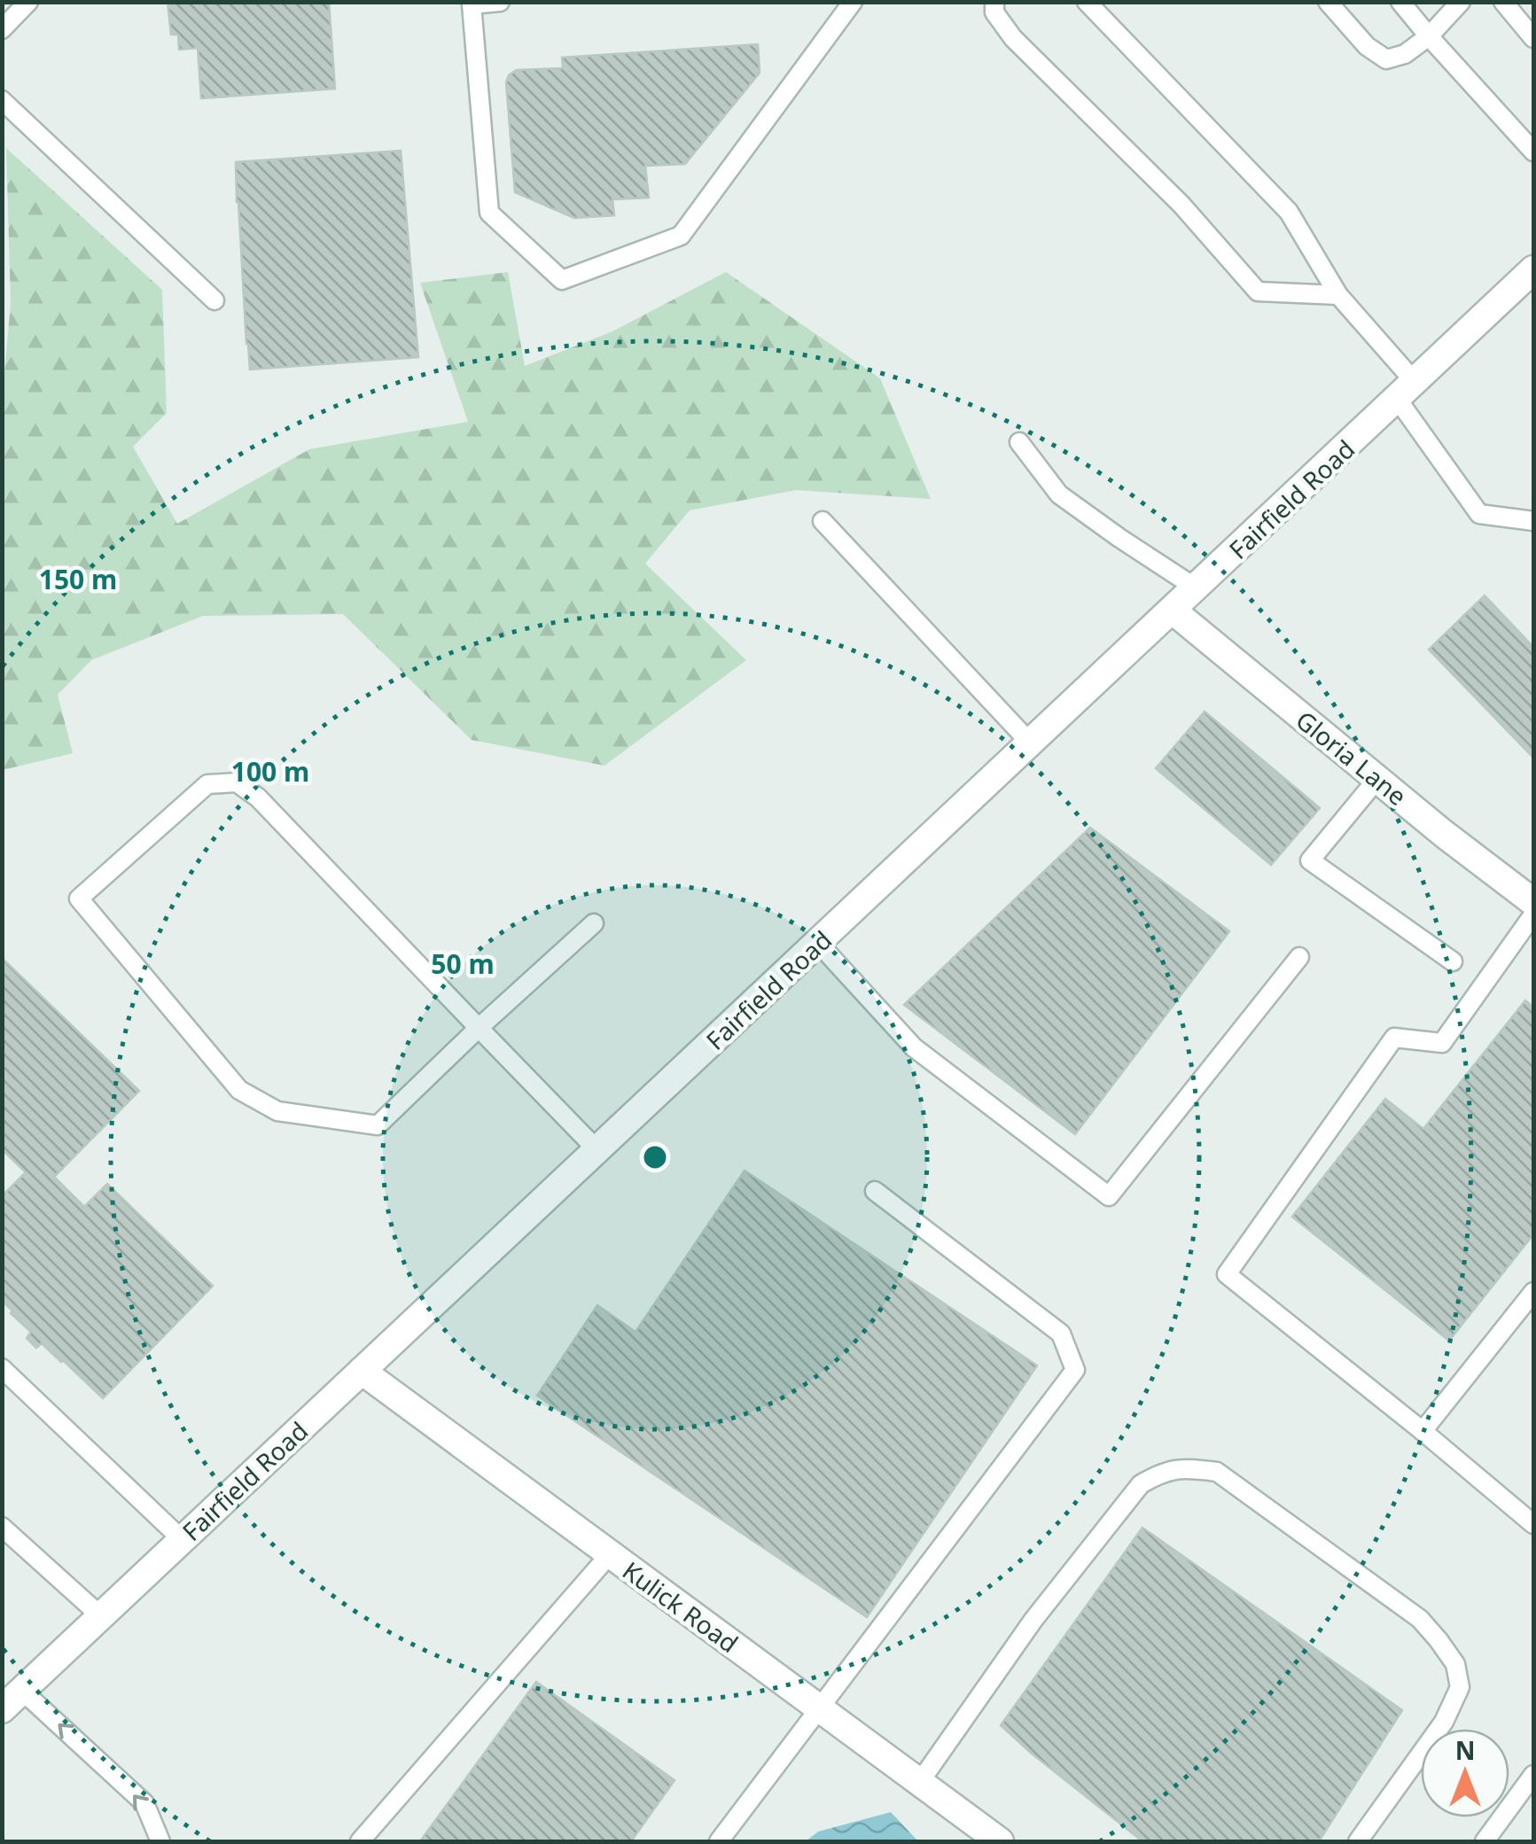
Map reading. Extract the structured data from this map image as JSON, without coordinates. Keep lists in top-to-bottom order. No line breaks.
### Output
{"streets":{"street":["Fairfield Road","Gloria Lane","Kulick Road"]},"crossings":[["Fairfield Road","Gloria Lane"],["Fairfield Road","Kulick Road"]],"north":"top","rings":["150 m","100 m","50 m"]}
